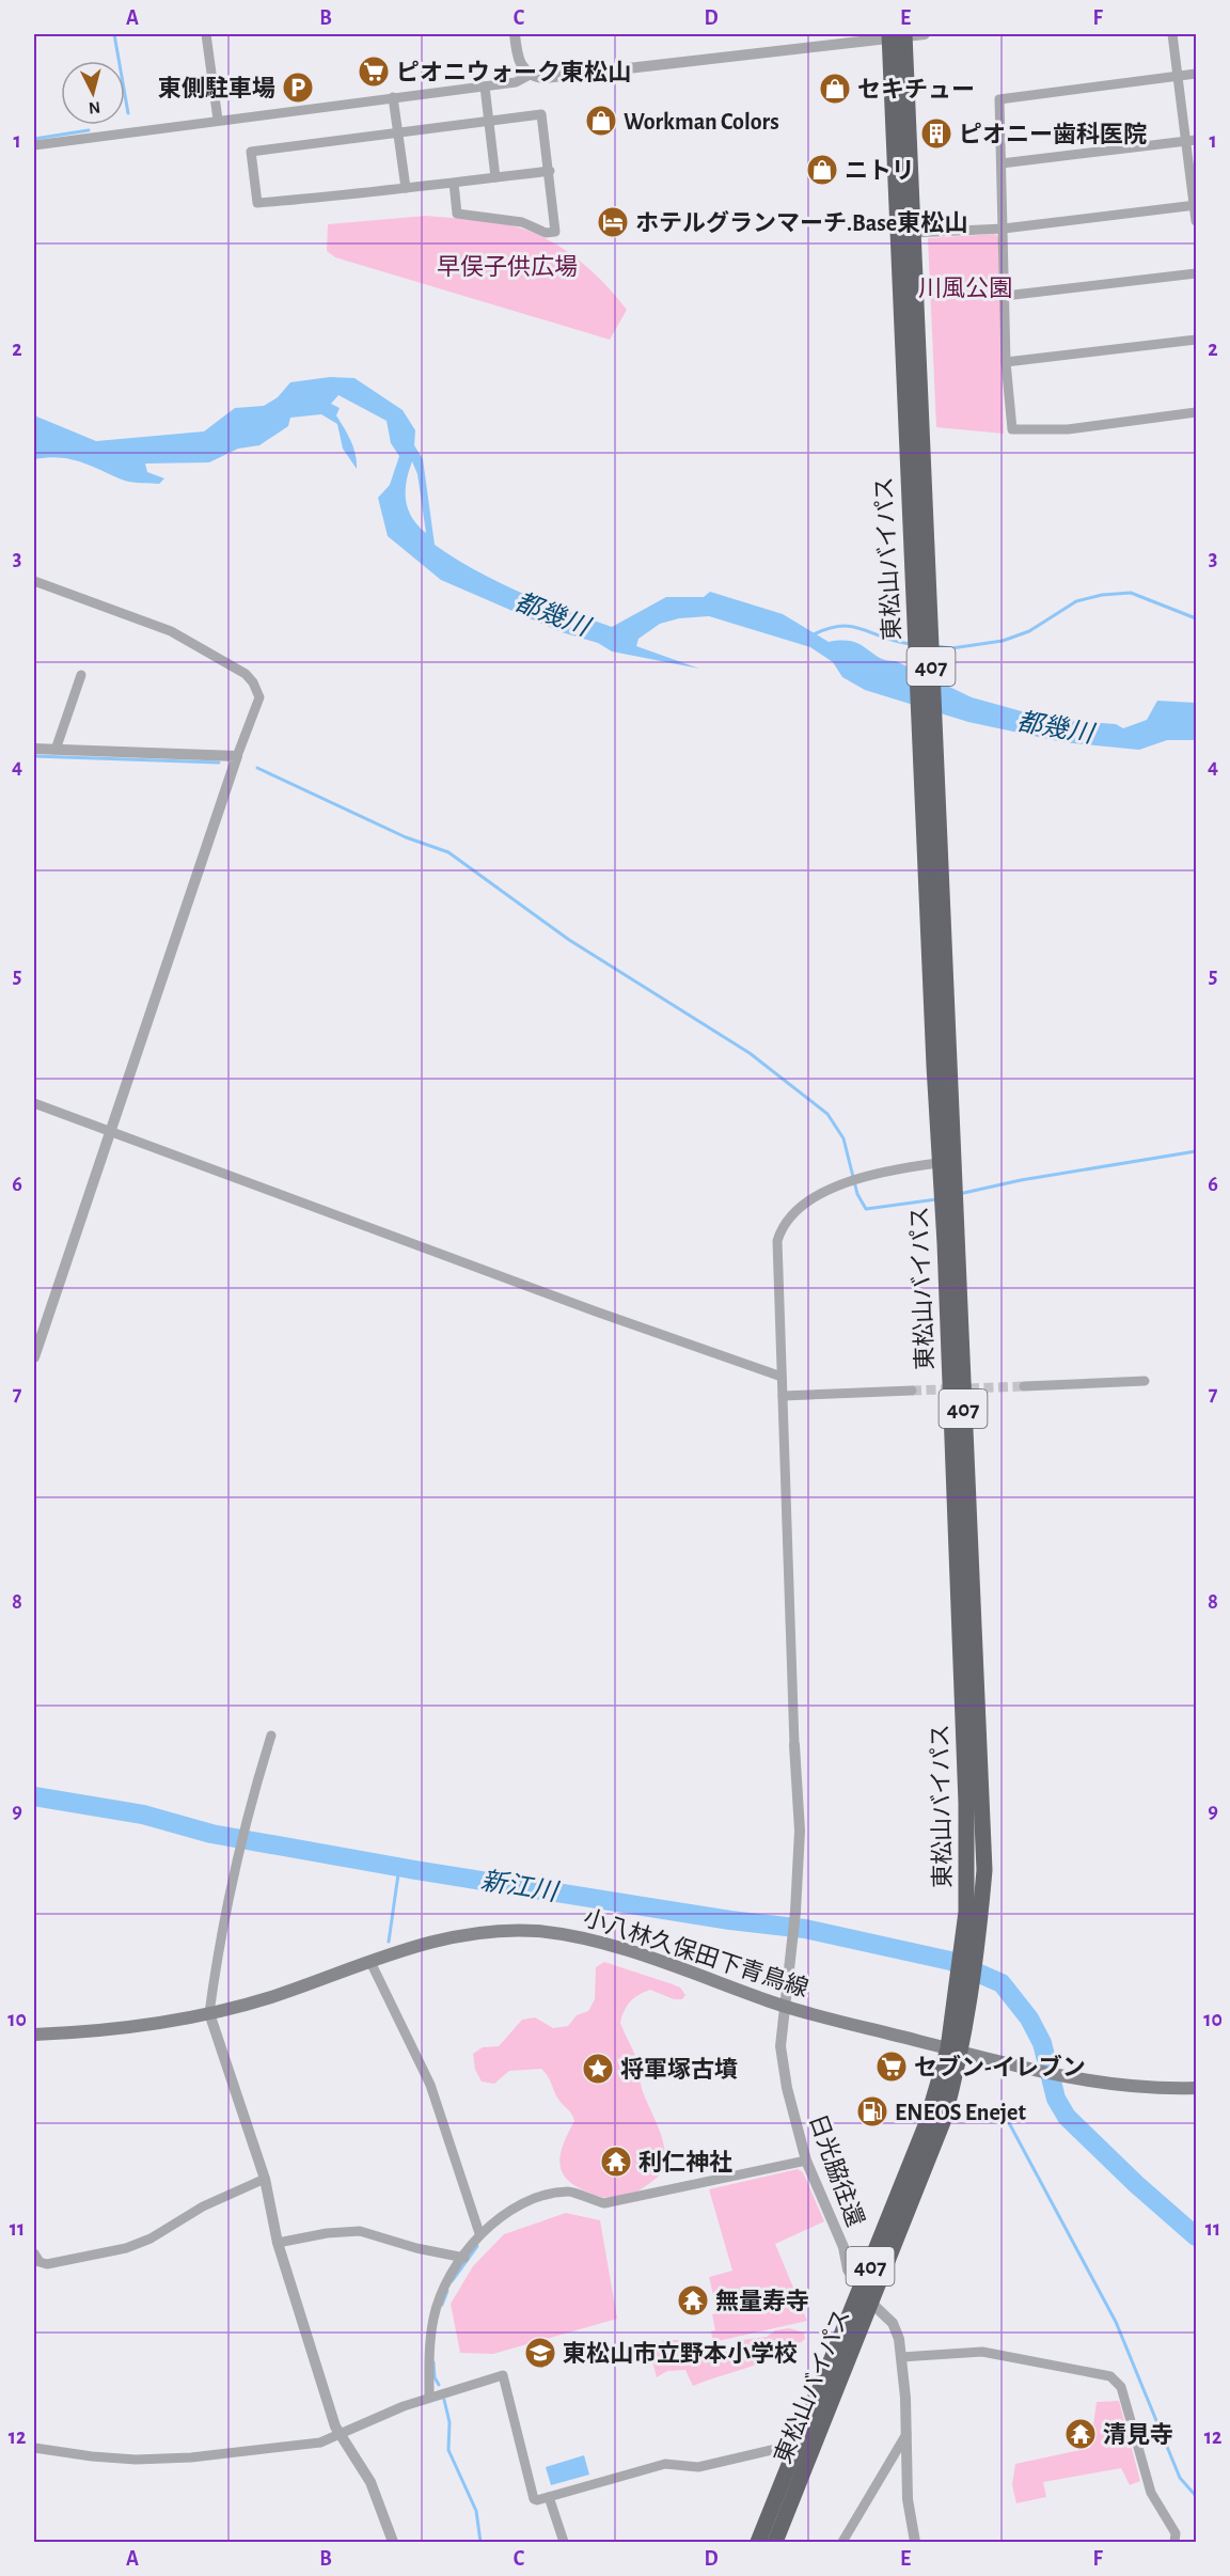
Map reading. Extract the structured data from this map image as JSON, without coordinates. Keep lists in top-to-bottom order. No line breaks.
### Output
{"streets":{"highway":["東松山バイパス","407"],"main road":["小八林久保田下青鳥線"],"street":["日光脇往還"]},"crossings":[["東松山バイパス","小八林久保田下青鳥線"],["東松山バイパス","日光脇往還"],["小八林久保田下青鳥線","日光脇往還"]],"water":["都幾川","新江川"],"parks":["早俣子供広場","川風公園"],"places":{"supermarket":["ピオニウォーク東松山","セブン-イレブン"],"parking":["東側駐車場"],"shop":["セキチュー","Workman Colors","ニトリ"],"building":["ピオニー歯科医院"],"hotel":["ホテルグランマーチ.Base東松山"],"place":["将軍塚古墳"],"fuel station":["ENEOS Enejet"],"temple":["利仁神社","無量寿寺","清見寺"],"school or university":["東松山市立野本小学校"]},"north":"bottom","grid":{"columns":["A","B","C","D","E","F"],"rows":["1","2","3","4","5","6","7","8","9","10","11","12"]}}
